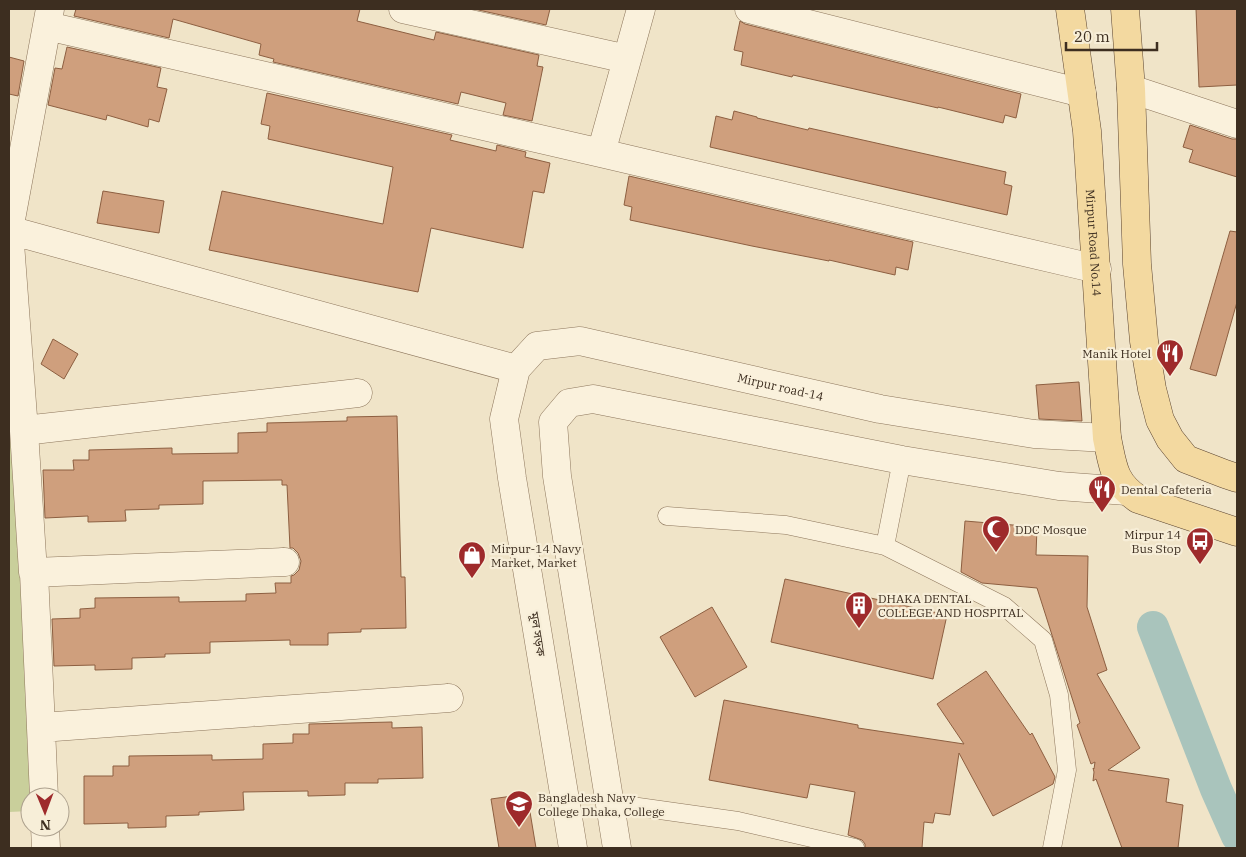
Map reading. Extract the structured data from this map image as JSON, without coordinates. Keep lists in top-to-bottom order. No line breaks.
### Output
{"streets":{"main road":["Mirpur Road No.14"],"street":["Mirpur road-14","মূল সড়ক"]},"crossings":[["Mirpur Road No.14","Mirpur road-14"],["Mirpur road-14","মূল সড়ক"]],"places":{"restaurant":["Manik Hotel","Dental Cafeteria"],"mosque":["DDC Mosque"],"bus stop":["Mirpur 14 Bus Stop"],"shop":["Mirpur-14 Navy Market, Market"],"building":["DHAKA DENTAL COLLEGE AND HOSPITAL"],"school or university":["Bangladesh Navy College Dhaka, College"]},"scale_bar":"20 m","north":"bottom"}
